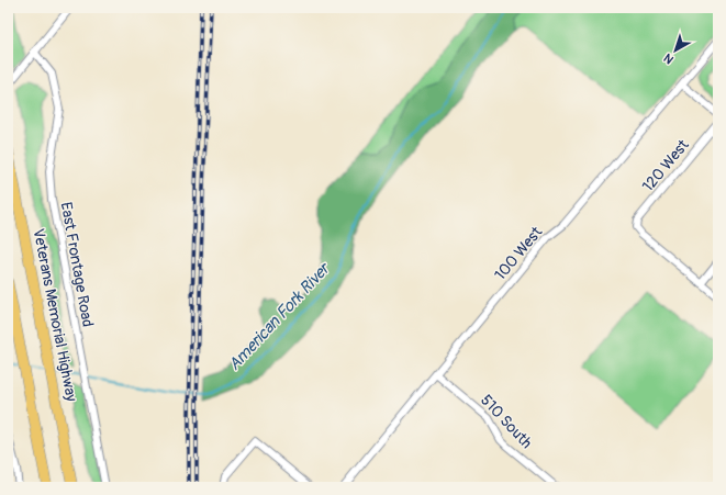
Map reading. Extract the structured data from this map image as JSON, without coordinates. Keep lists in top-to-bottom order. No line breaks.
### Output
{"streets":{"highway":["Veterans Memorial Highway"],"street":["120 West","100 West","East Frontage Road","510 South"]},"crossings":[["100 West","510 South"]],"water":["American Fork River"],"north":"bottom left"}
